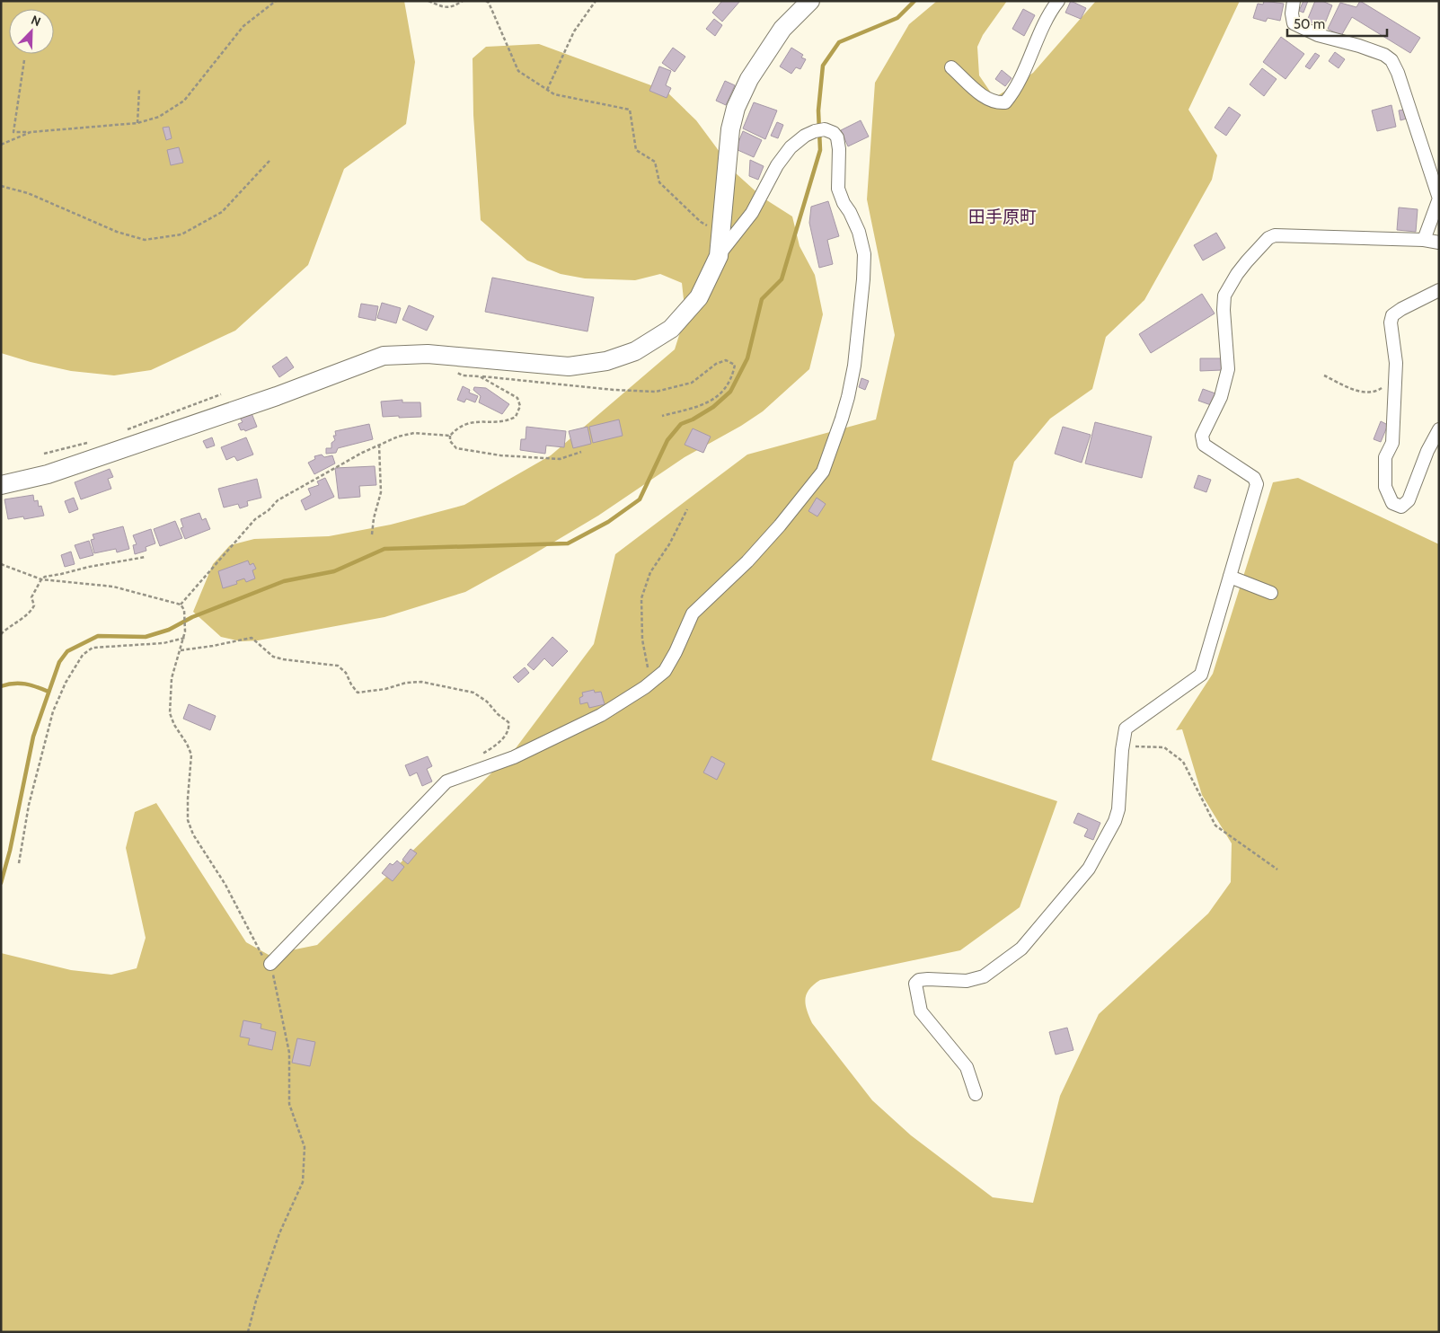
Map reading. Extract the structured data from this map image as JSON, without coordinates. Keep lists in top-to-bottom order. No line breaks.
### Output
{"districts":["田手原町"],"scale_bar":"50 m","north":"top right"}
